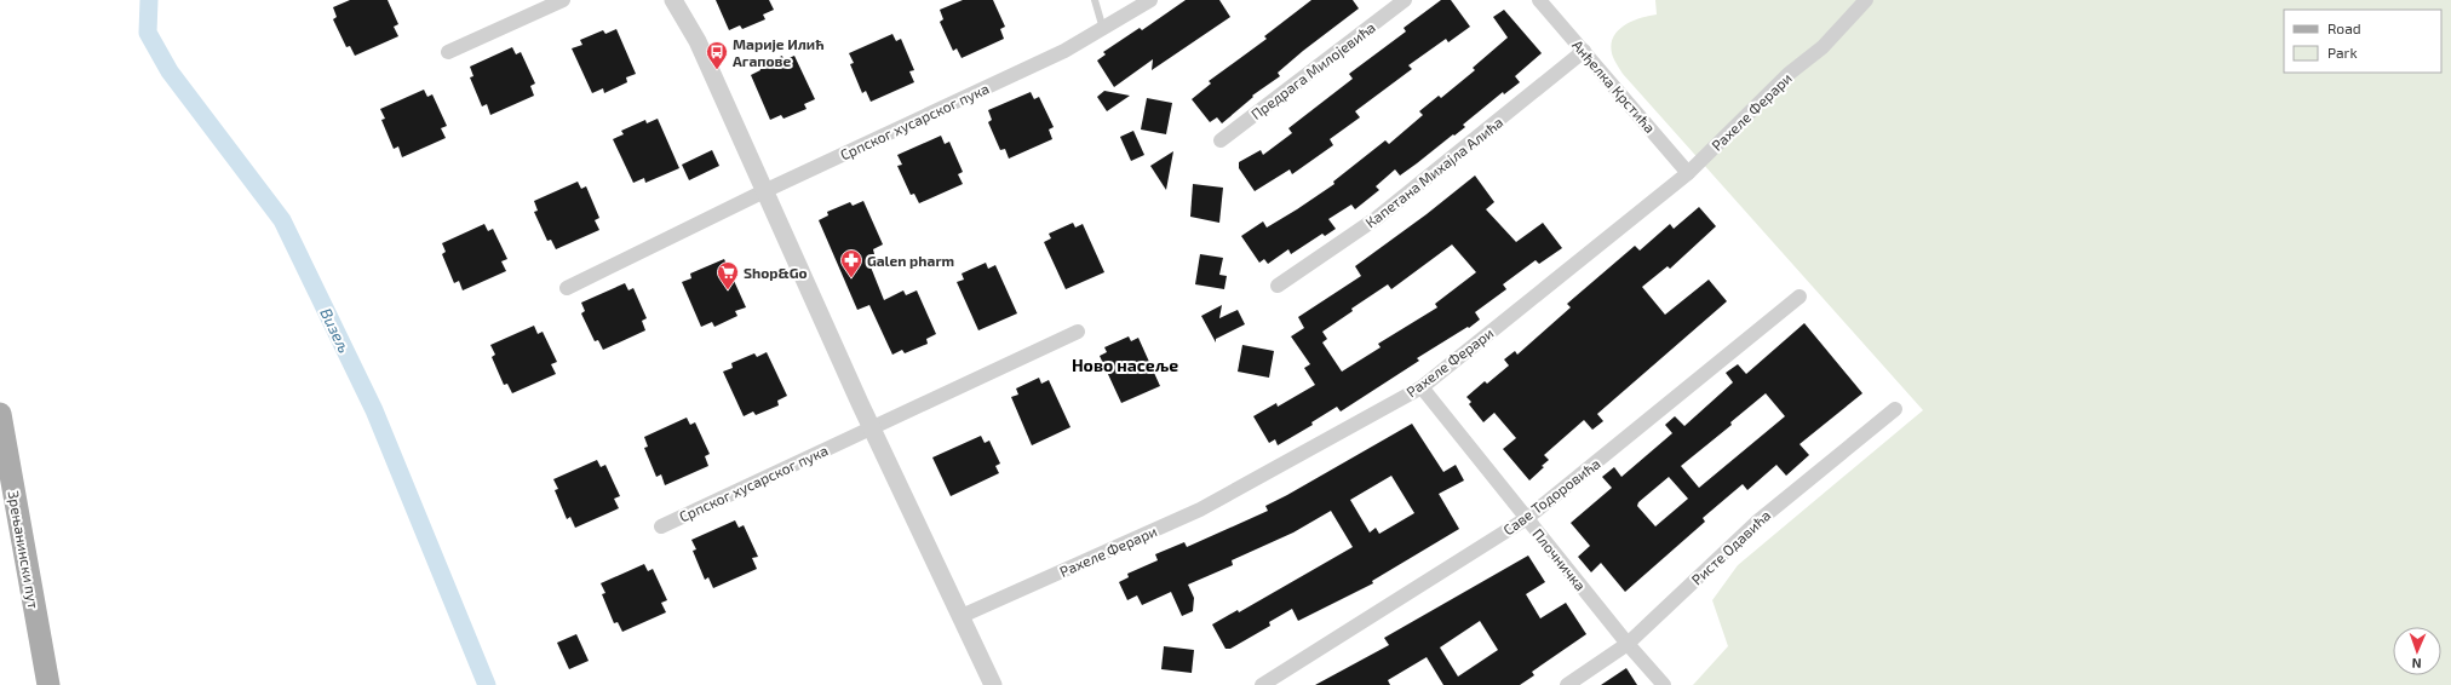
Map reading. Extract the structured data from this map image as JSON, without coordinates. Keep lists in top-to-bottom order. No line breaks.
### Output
{"streets":{"main road":["Зрењанински пут"],"street":["Предрага Милојевића","Анђелка Крстића","Рахеле Ферари","Српског хусарског пука","Капетана Михајла Алића","Саве Тодоровића","Ристе Одавића","Плочничка"]},"crossings":[["Анђелка Крстића","Рахеле Ферари"],["Анђелка Крстића","Капетана Михајла Алића"],["Рахеле Ферари","Плочничка"],["Саве Тодоровића","Плочничка"],["Ристе Одавића","Плочничка"]],"districts":["Ново насеље"],"water":["Визељ"],"places":{"bus stop":["Марије Илић Агапове"],"pharmacy":["Galen pharm"],"supermarket":["Shop&Go"]},"legend":["Road","Park"],"north":"bottom"}
